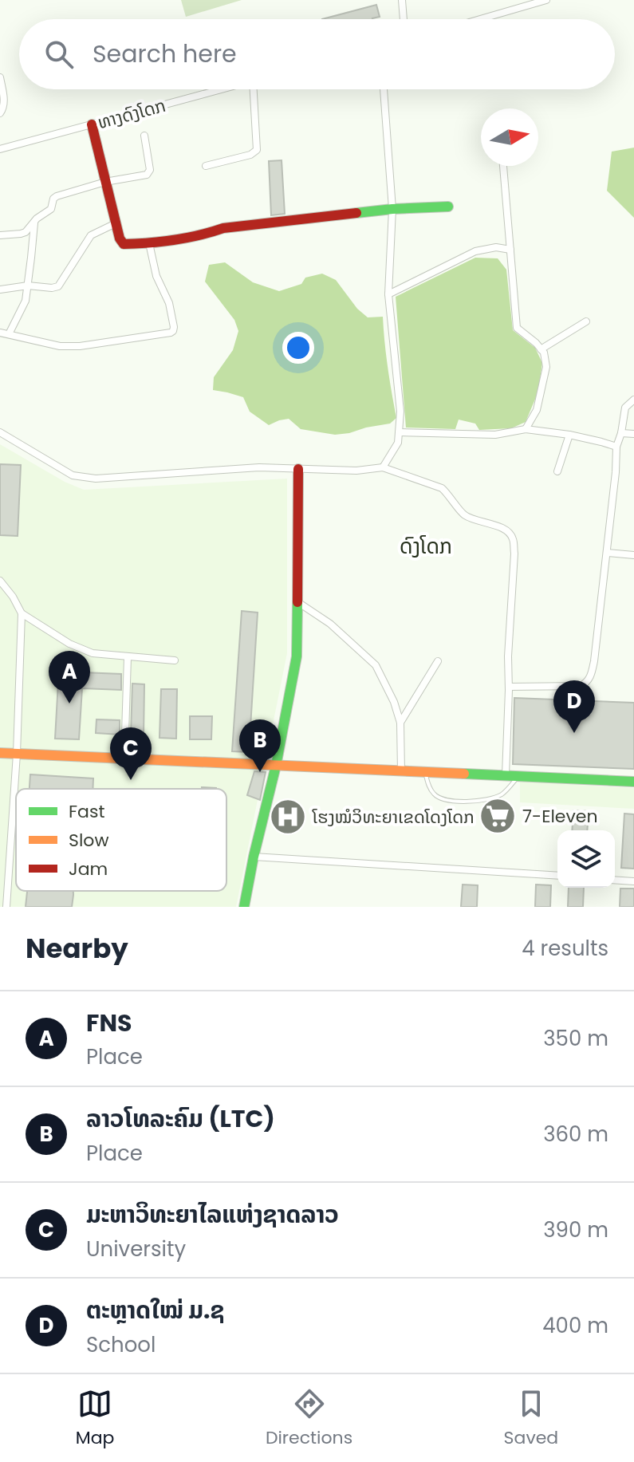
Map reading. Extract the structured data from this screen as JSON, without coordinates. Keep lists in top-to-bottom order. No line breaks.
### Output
{"streets":{"street":["ທາງດົງໂດກ"]},"districts":["ດົງໂດກ"],"places":{"supermarket":["7-Eleven"],"hospital":["ໂຮງໝໍວິທະຍາເຂດໂດງໂດກ"]},"legend":["Fast","Slow","Jam"],"north":"right","page":{"search":"Search here","pins":["A","D","B","C"],"heading":["Nearby","4 results"],"list":[{"mark":"A","name":"FNS","note":"Place","value":"350 m"},{"mark":"B","name":"ລາວໂທລະຄົມ (LTC)","note":"Place","value":"360 m"},{"mark":"C","name":"ມະຫາວິທະຍາໄລແຫ່ງຊາດລາວ","note":"University","value":"390 m"},{"mark":"D","name":"ຕະຫຼາດໃໝ່ ມ.ຊ","note":"School","value":"400 m"}],"nav":["Map","Directions","Saved"]}}
